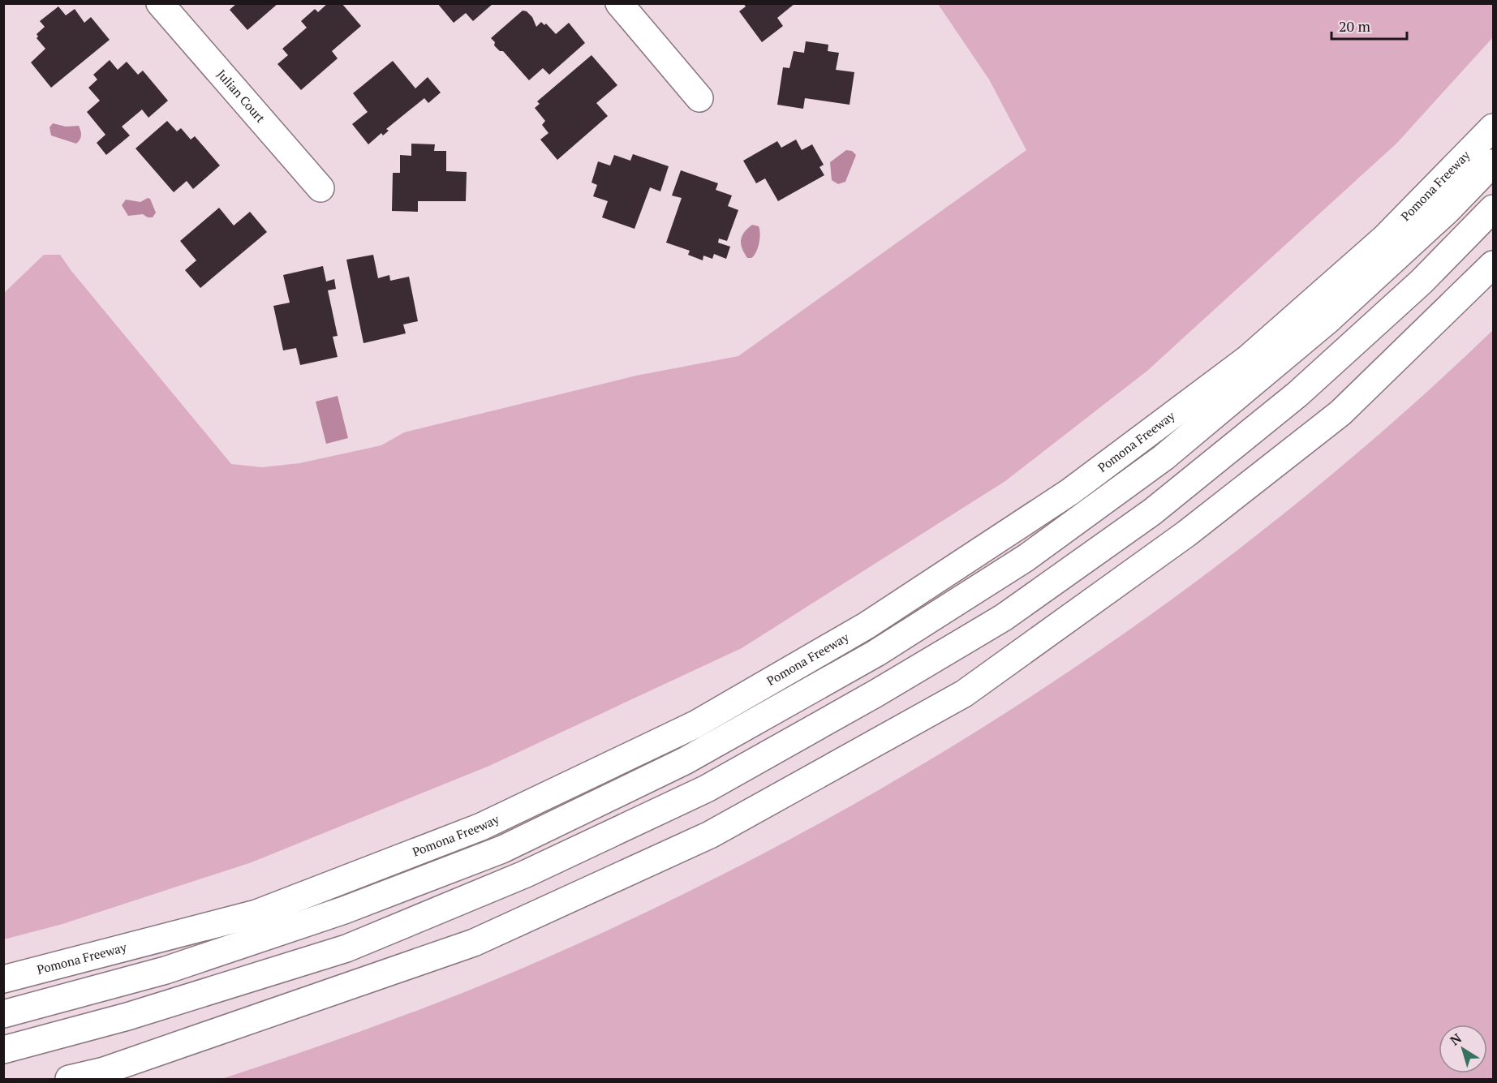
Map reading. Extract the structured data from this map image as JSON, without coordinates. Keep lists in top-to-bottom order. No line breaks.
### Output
{"streets":{"main road":["Julian Court","Pomona Freeway"]},"scale_bar":"20 m","north":"top left"}
